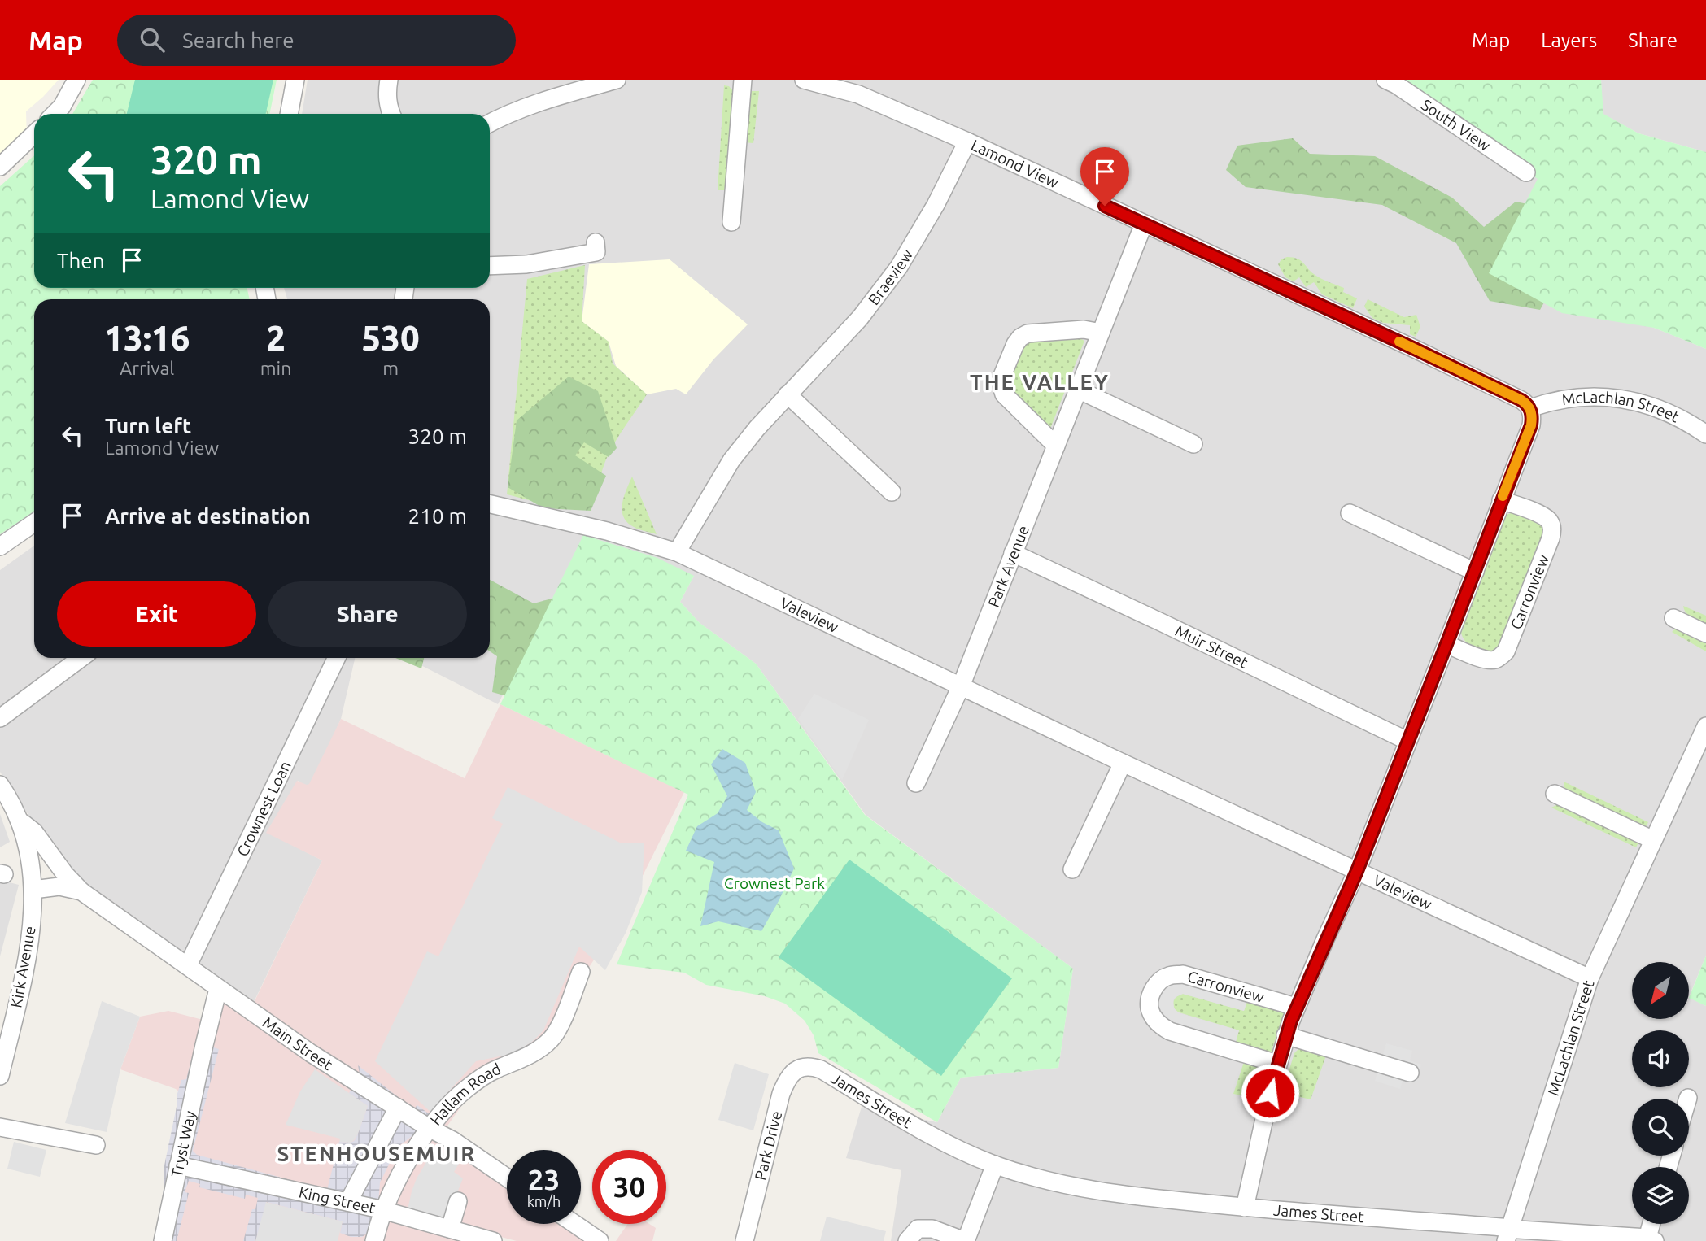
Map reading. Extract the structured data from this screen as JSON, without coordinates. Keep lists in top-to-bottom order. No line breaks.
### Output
{"streets":{"street":["South View","Lamond View","Braeview","McLachlan Street","Park Avenue","Carronview","Valeview","Muir Street","Crownest Loan","Kirk Avenue","Main Street","Hallam Road","James Street","Tryst Way","Park Drive","King Street"]},"crossings":[["Lamond View","Braeview"],["Lamond View","McLachlan Street"],["Lamond View","Park Avenue"],["Braeview","Valeview"],["McLachlan Street","Valeview"],["McLachlan Street","James Street"],["Park Avenue","Valeview"],["Park Avenue","Muir Street"],["Crownest Loan","Main Street"],["Kirk Avenue","Main Street"],["Main Street","Hallam Road"],["Main Street","Tryst Way"],["Hallam Road","King Street"],["James Street","Park Drive"],["Tryst Way","King Street"]],"districts":["THE VALLEY","STENHOUSEMUIR"],"parks":["Crownest Park"],"north":"bottom left","page":{"header":"Map","search":"Search here","nav":["Map","Layers","Share"],"turn":["320 m","Lamond View"],"then":"Then","eta":["13:16","Arrival","2","min","530","m"],"list":[{"name":"Turn left","note":"Lamond View","value":"320 m"},{"name":"Arrive at destination","value":"210 m"}],"buttons":["Exit","Share"],"speed":"23 km/h","limit":"30"}}
